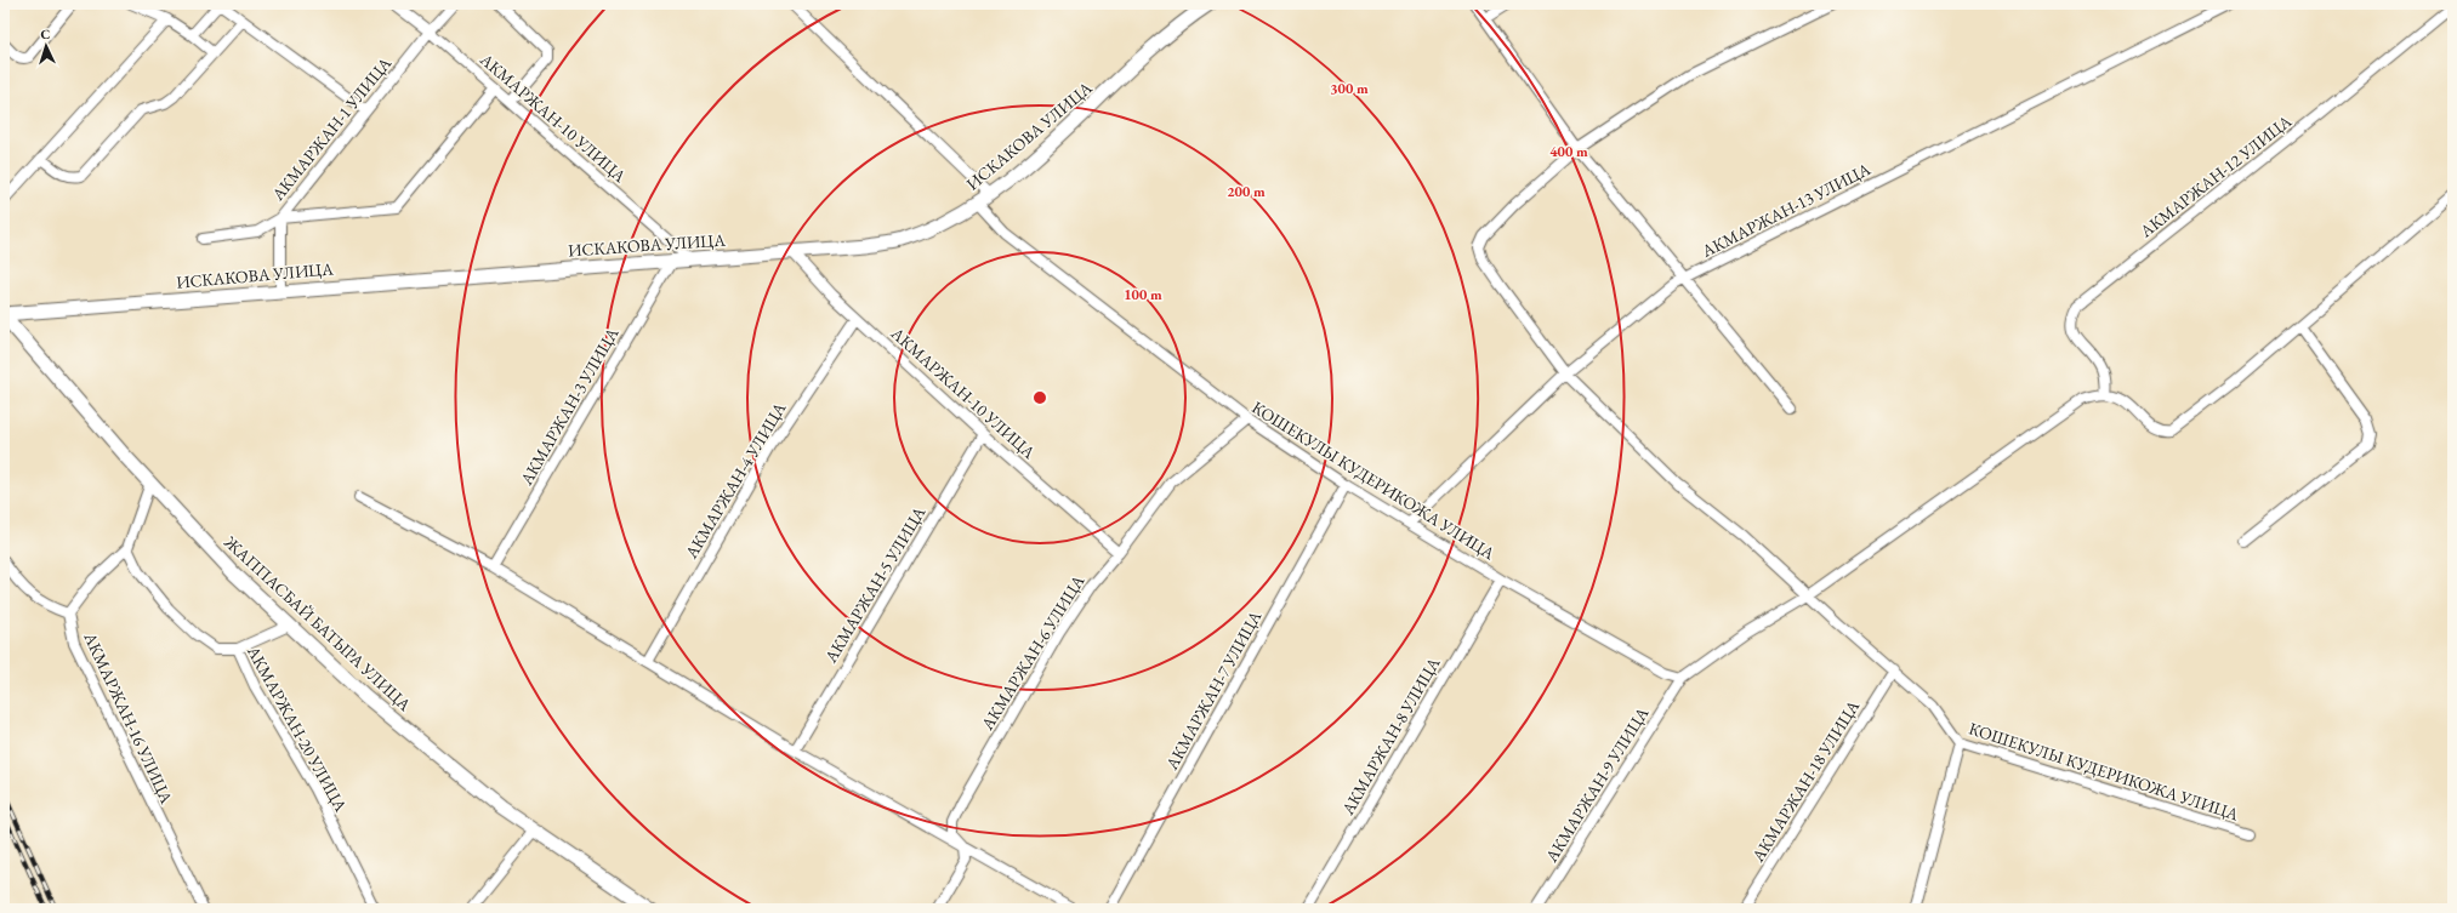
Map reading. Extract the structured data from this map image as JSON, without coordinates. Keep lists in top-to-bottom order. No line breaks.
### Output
{"streets":{"street":["АКМАРЖАН-10 УЛИЦА","АКМАРЖАН-1 УЛИЦА","ИСКАКОВА УЛИЦА","АКМАРЖАН-12 УЛИЦА","АКМАРЖАН-13 УЛИЦА","АКМАРЖАН-3 УЛИЦА","АКМАРЖАН-4 УЛИЦА","КОШЕКУЛЫ КУДЕРИКОЖА УЛИЦА","АКМАРЖАН-5 УЛИЦА","ЖАППАСБАЙ БАТЫРА УЛИЦА","АКМАРЖАН-6 УЛИЦА","АКМАРЖАН-7 УЛИЦА","АКМАРЖАН-16 УЛИЦА","АКМАРЖАН-20 УЛИЦА","АКМАРЖАН-8 УЛИЦА","АКМАРЖАН-18 УЛИЦА","АКМАРЖАН-9 УЛИЦА"]},"crossings":[["АКМАРЖАН-10 УЛИЦА","АКМАРЖАН-1 УЛИЦА"],["АКМАРЖАН-10 УЛИЦА","ИСКАКОВА УЛИЦА"],["АКМАРЖАН-10 УЛИЦА","АКМАРЖАН-4 УЛИЦА"],["АКМАРЖАН-10 УЛИЦА","АКМАРЖАН-5 УЛИЦА"],["АКМАРЖАН-10 УЛИЦА","АКМАРЖАН-6 УЛИЦА"],["АКМАРЖАН-1 УЛИЦА","ИСКАКОВА УЛИЦА"],["ИСКАКОВА УЛИЦА","АКМАРЖАН-3 УЛИЦА"],["ИСКАКОВА УЛИЦА","КОШЕКУЛЫ КУДЕРИКОЖА УЛИЦА"],["ИСКАКОВА УЛИЦА","ЖАППАСБАЙ БАТЫРА УЛИЦА"],["АКМАРЖАН-13 УЛИЦА","КОШЕКУЛЫ КУДЕРИКОЖА УЛИЦА"],["КОШЕКУЛЫ КУДЕРИКОЖА УЛИЦА","АКМАРЖАН-6 УЛИЦА"],["КОШЕКУЛЫ КУДЕРИКОЖА УЛИЦА","АКМАРЖАН-7 УЛИЦА"],["КОШЕКУЛЫ КУДЕРИКОЖА УЛИЦА","АКМАРЖАН-8 УЛИЦА"],["КОШЕКУЛЫ КУДЕРИКОЖА УЛИЦА","АКМАРЖАН-18 УЛИЦА"],["КОШЕКУЛЫ КУДЕРИКОЖА УЛИЦА","АКМАРЖАН-9 УЛИЦА"]],"north":"top","rings":["300 m","400 m","200 m","100 m"]}
